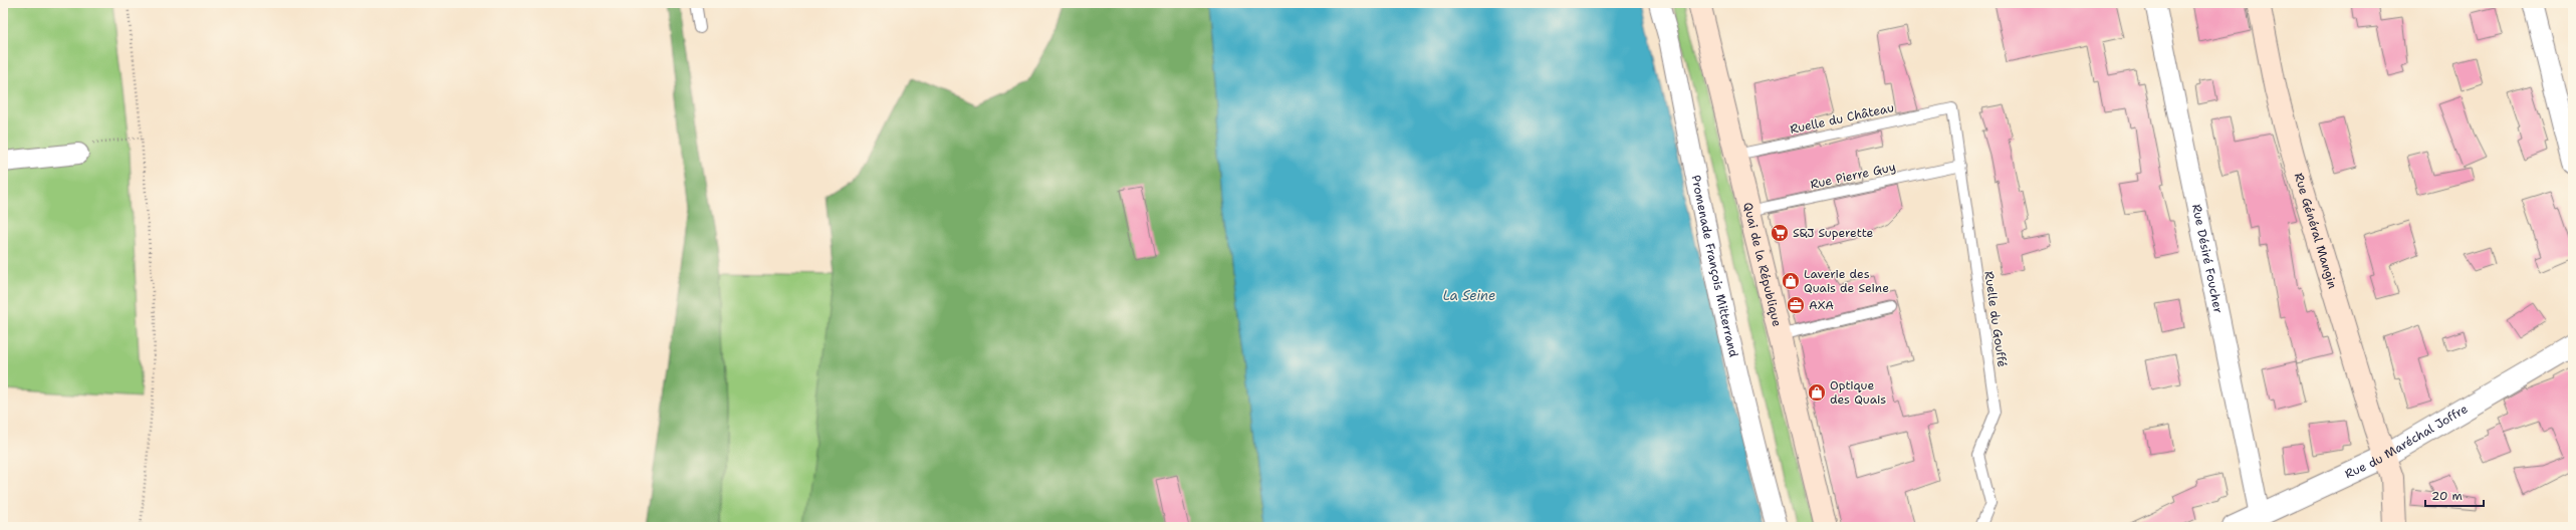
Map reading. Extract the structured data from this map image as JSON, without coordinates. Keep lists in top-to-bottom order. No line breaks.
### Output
{"streets":{"main road":["Rue Général Mangin","Quai de la République"],"street":["Rue Désiré Foucher","Promenade François Mitterrand","Rue du Maréchal Joffre"],"lane":["Ruelle du Château","Rue Pierre Guy","Ruelle du Gouffé"]},"crossings":[["Ruelle du Château","Quai de la République"],["Ruelle du Château","Ruelle du Gouffé"],["Rue Pierre Guy","Quai de la République"],["Rue Pierre Guy","Ruelle du Gouffé"],["Rue Général Mangin","Rue du Maréchal Joffre"],["Rue Désiré Foucher","Rue du Maréchal Joffre"]],"water":["La Seine"],"places":{"supermarket":["S&J Superette"],"shop":["Laverie des Quais de Seine","Optique des Quais"],"office":["AXA"]},"scale_bar":"20 m"}
